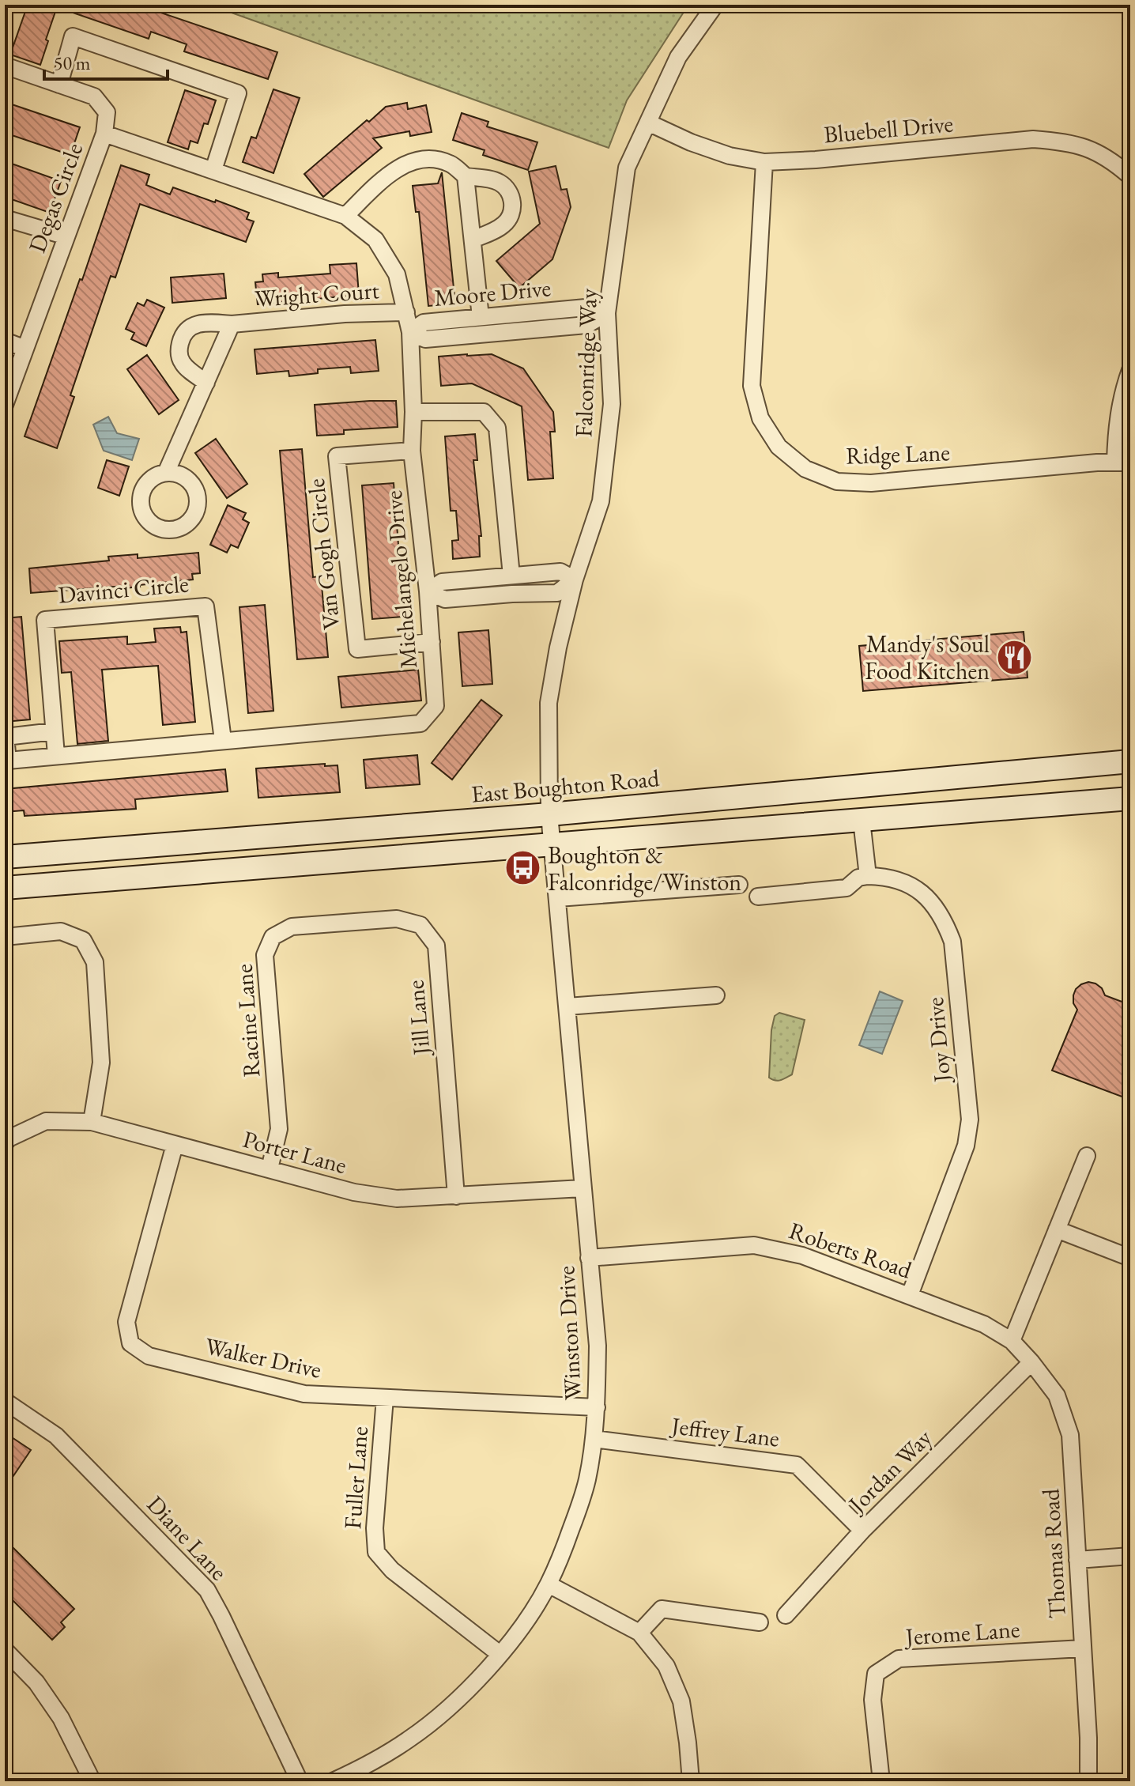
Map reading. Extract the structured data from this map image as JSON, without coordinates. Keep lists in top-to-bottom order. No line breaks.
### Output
{"streets":{"main road":["East Boughton Road"],"street":["Bluebell Drive","Degas Circle","Moore Drive","Wright Court","Falconridge Way","Ridge Lane","Van Gogh Circle","Michelangelo Drive","Davinci Circle","Jill Lane","Racine Lane","Joy Drive","Porter Lane","Roberts Road","Winston Drive","Walker Drive","Jeffrey Lane","Jordan Way","Fuller Lane","Diane Lane","Thomas Road","Jerome Lane"]},"crossings":[["Bluebell Drive","Falconridge Way"],["Bluebell Drive","Ridge Lane"],["Degas Circle","Michelangelo Drive"],["Moore Drive","Falconridge Way"],["Moore Drive","Michelangelo Drive"],["Wright Court","Michelangelo Drive"],["Falconridge Way","East Boughton Road"],["Falconridge Way","Winston Drive"],["Van Gogh Circle","Michelangelo Drive"],["Michelangelo Drive","Davinci Circle"],["East Boughton Road","Winston Drive"],["Jill Lane","Racine Lane"],["Jill Lane","Porter Lane"],["Racine Lane","Porter Lane"],["Joy Drive","Roberts Road"],["Porter Lane","Winston Drive"],["Porter Lane","Walker Drive"],["Roberts Road","Winston Drive"],["Roberts Road","Thomas Road"],["Winston Drive","Walker Drive"],["Winston Drive","Jeffrey Lane"],["Winston Drive","Fuller Lane"],["Walker Drive","Fuller Lane"],["Jeffrey Lane","Jordan Way"],["Jordan Way","Thomas Road"],["Thomas Road","Jerome Lane"]],"places":{"restaurant":["Mandy's Soul Food Kitchen"],"bus stop":["Boughton & Falconridge/Winston"]},"scale_bar":"50 m"}
